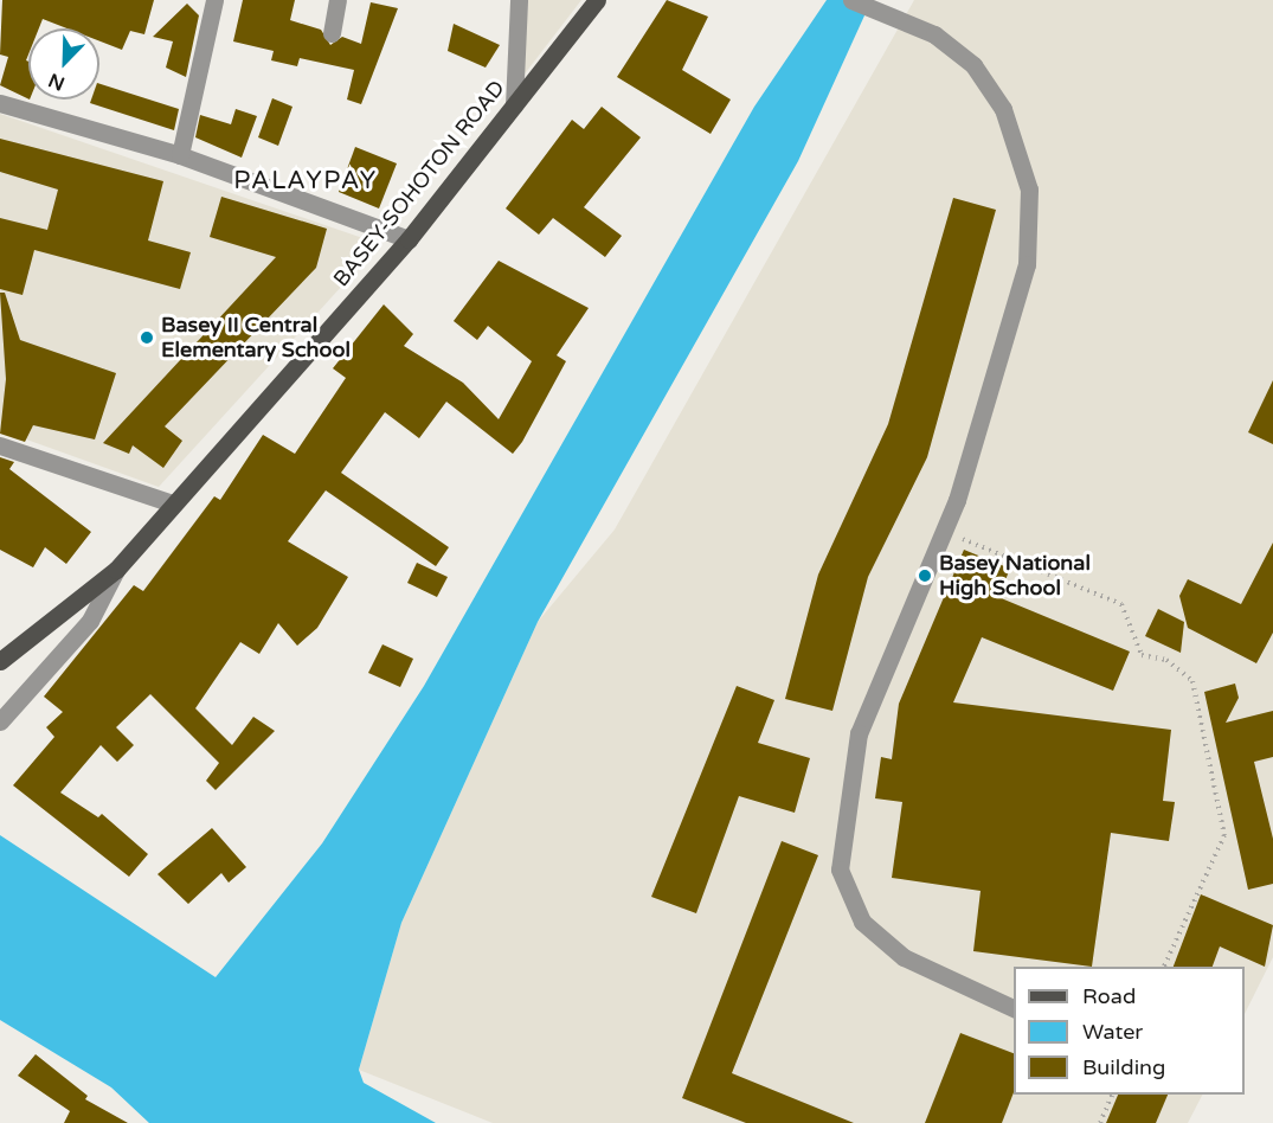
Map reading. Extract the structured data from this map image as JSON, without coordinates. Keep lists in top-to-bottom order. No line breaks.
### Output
{"streets":{"main road":["BASEY-SOHOTON ROAD"]},"districts":["PALAYPAY"],"places":["Basey II Central Elementary School","Basey National High School"],"legend":["Road","Water","Building"],"north":"bottom left"}
